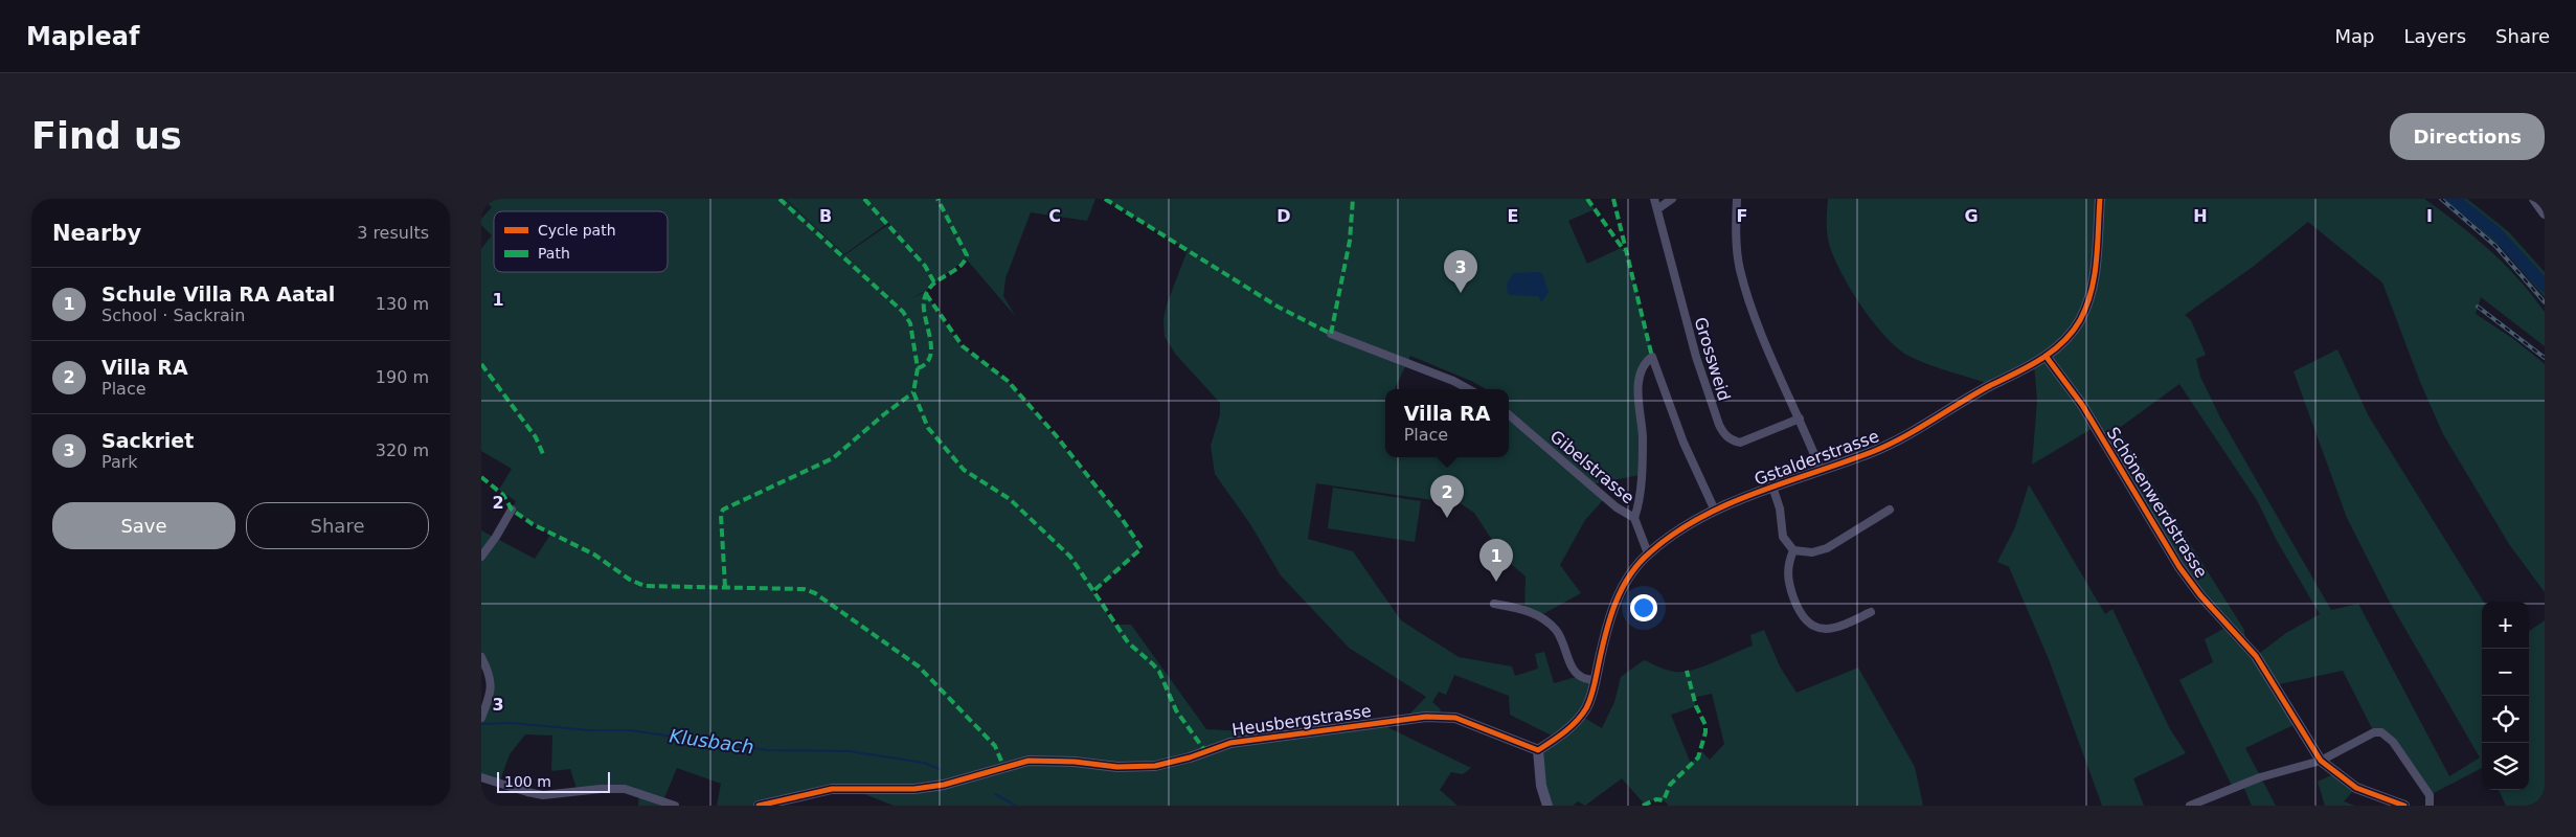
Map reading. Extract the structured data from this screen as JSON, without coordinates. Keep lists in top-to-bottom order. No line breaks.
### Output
{"streets":{"street":["Grossweid","Gstalderstrasse","Gibelstrasse","Schönenwerdstrasse","Heusbergstrasse"]},"crossings":[["Gstalderstrasse","Gibelstrasse"],["Gstalderstrasse","Schönenwerdstrasse"],["Gstalderstrasse","Heusbergstrasse"]],"water":["Klusbach"],"legend":["Cycle path","Path"],"scale_bar":"100 m","page":{"header":"Mapleaf","nav":["Map","Layers","Share"],"buttons":["Directions",["Save","Share"]],"title":"Find us","heading":["Nearby","3 results"],"pins":["3","2","1"],"list":[{"mark":"1","name":"Schule Villa RA Aatal","note":"School · Sackrain","value":"130 m"},{"mark":"2","name":"Villa RA","note":"Place","value":"190 m"},{"mark":"3","name":"Sackriet","note":"Park","value":"320 m"}],"popup":["Villa RA","Place"],"map_buttons":["+","−"],"scale":"100 m"},"grid":{"columns":["B","C","D","E","F","G","H","I"],"rows":["1","2","3"]}}
